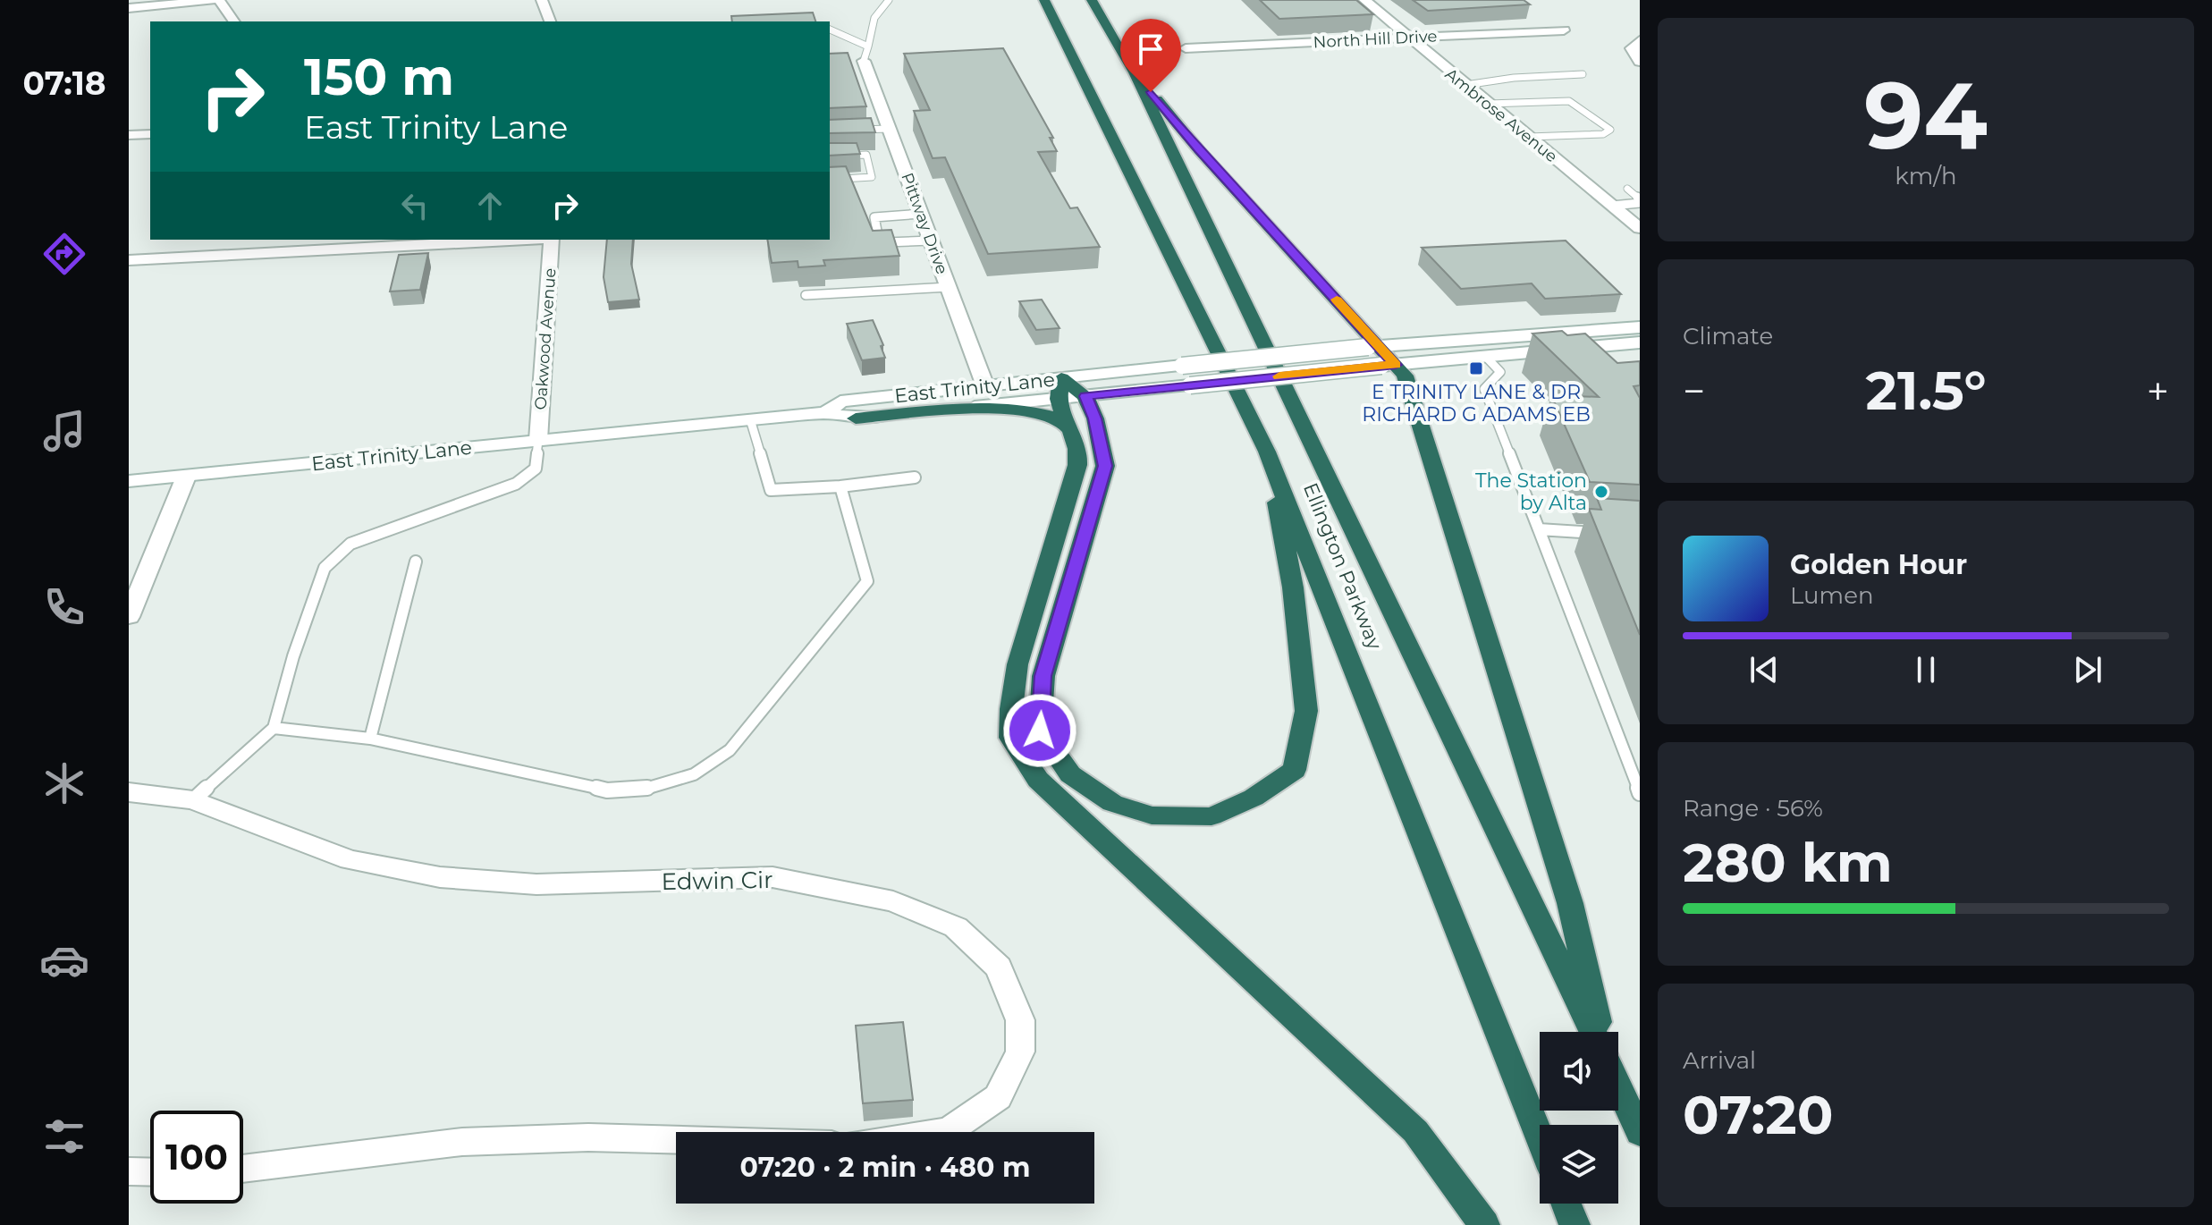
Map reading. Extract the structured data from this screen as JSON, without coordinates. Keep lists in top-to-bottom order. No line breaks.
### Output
{"streets":{"highway":["Ellington Parkway"],"street":["North Hill Drive","Ambrose Avenue","Pittway Drive","Oakwood Avenue","East Trinity Lane","Edwin Cir"]},"crossings":[["North Hill Drive","Ambrose Avenue"],["Pittway Drive","East Trinity Lane"],["Oakwood Avenue","East Trinity Lane"]],"places":{"transit":["E TRINITY LANE & DR RICHARD G ADAMS EB"],"other":["The Station by Alta"]},"page":{"tabs":"07:18","tile":[["94","km/h"],"Climate",["Range · 56%","280 km"],["Arrival","07:20"]],"turn":["150 m","East Trinity Lane"],"heat":["−","21.5°","+"],"song":["Golden Hour","Lumen"],"limit":"100","trip":"07:20 · 2 min · 480 m"}}
